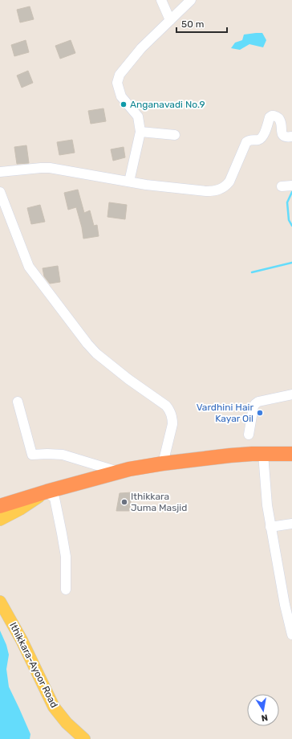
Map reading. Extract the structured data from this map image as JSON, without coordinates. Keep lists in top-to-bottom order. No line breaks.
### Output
{"streets":{"main road":["Ithikkara-Ayoor Road"]},"places":["Anganavadi No.9","Vardhini Hair Kayar Oil","Ithikkara Juma Masjid"],"scale_bar":"50 m","north":"bottom"}
